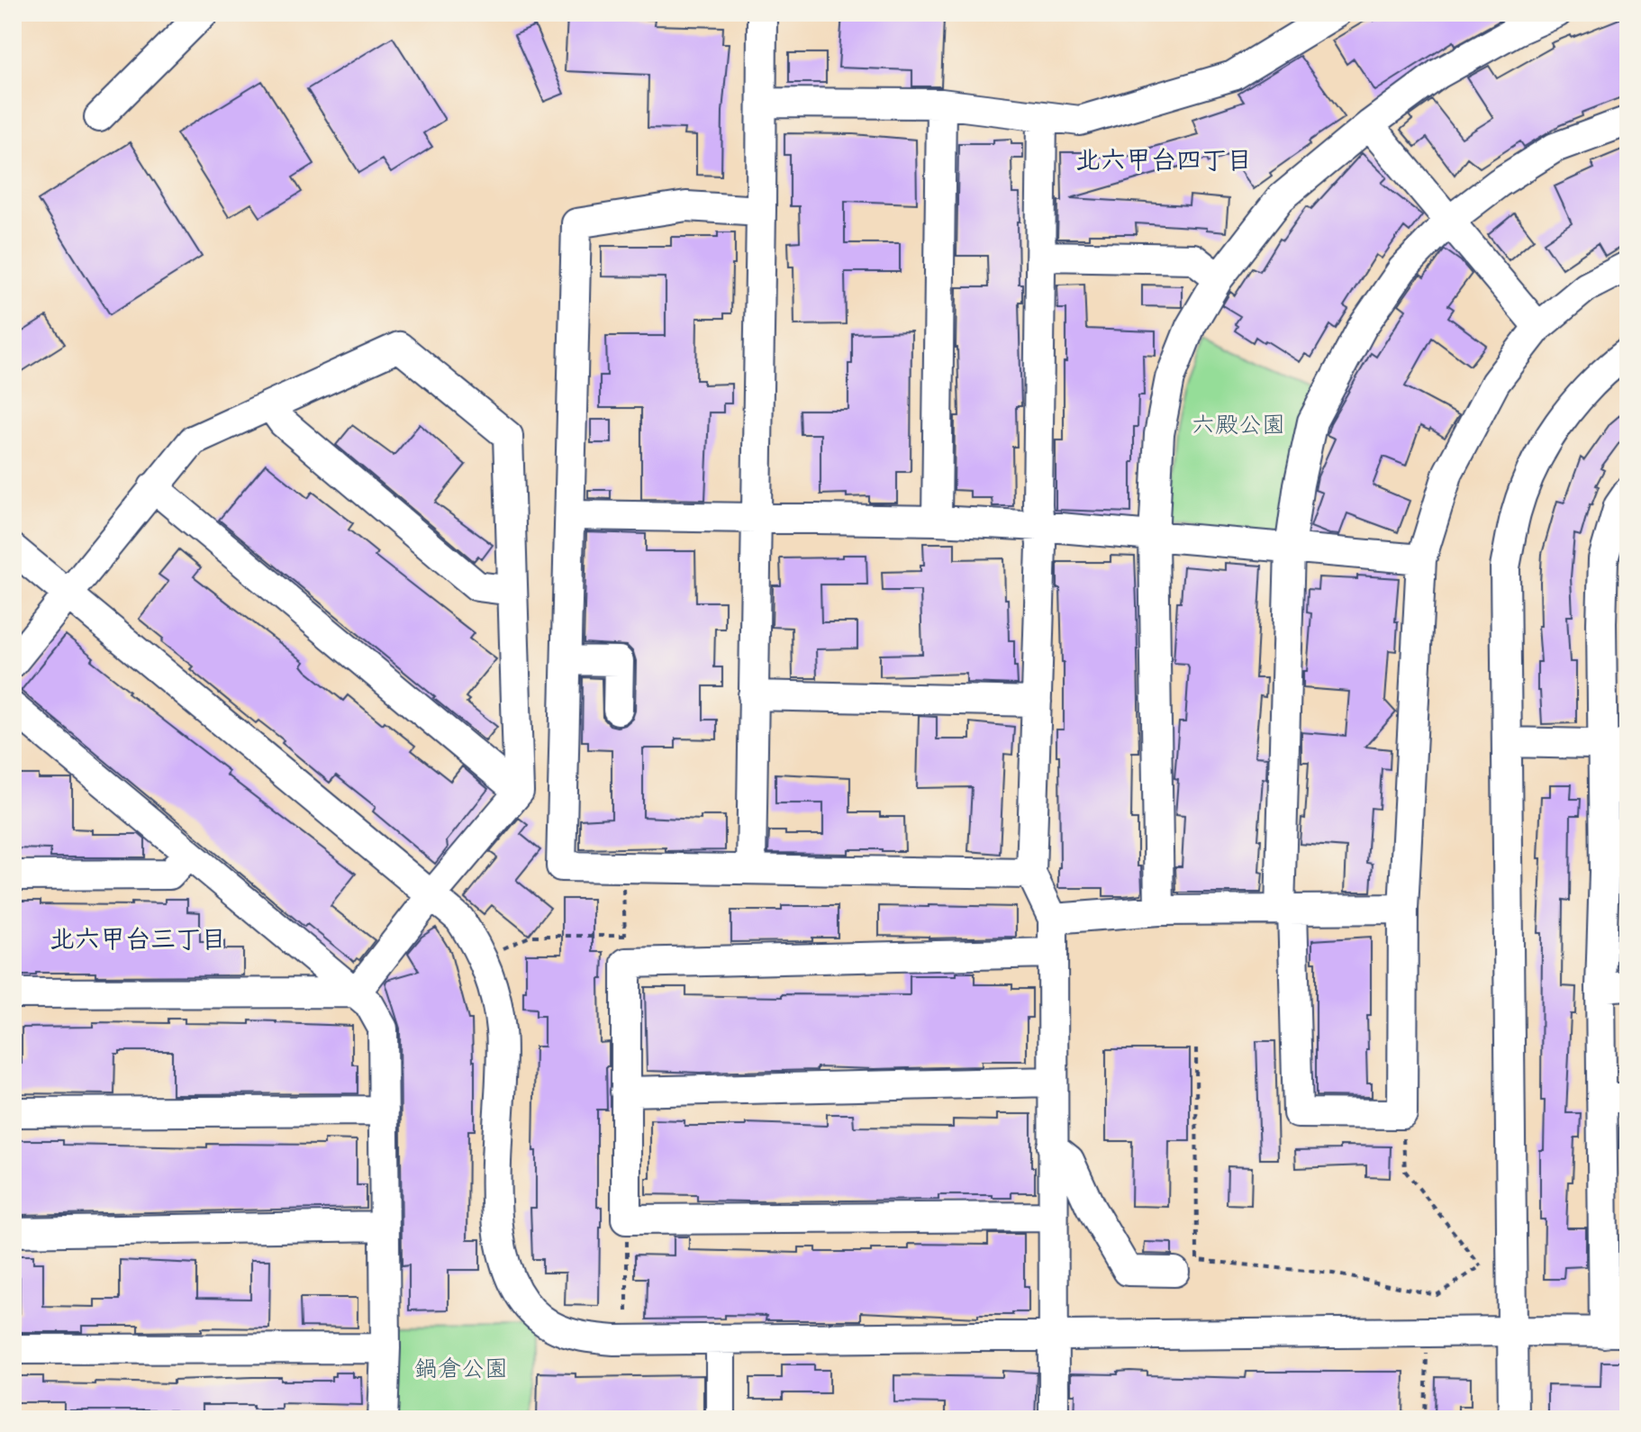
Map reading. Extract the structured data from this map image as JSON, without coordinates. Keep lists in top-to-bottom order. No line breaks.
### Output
{"districts":["北六甲台四丁目","北六甲台三丁目"],"parks":["六殿公園","鍋倉公園"]}
